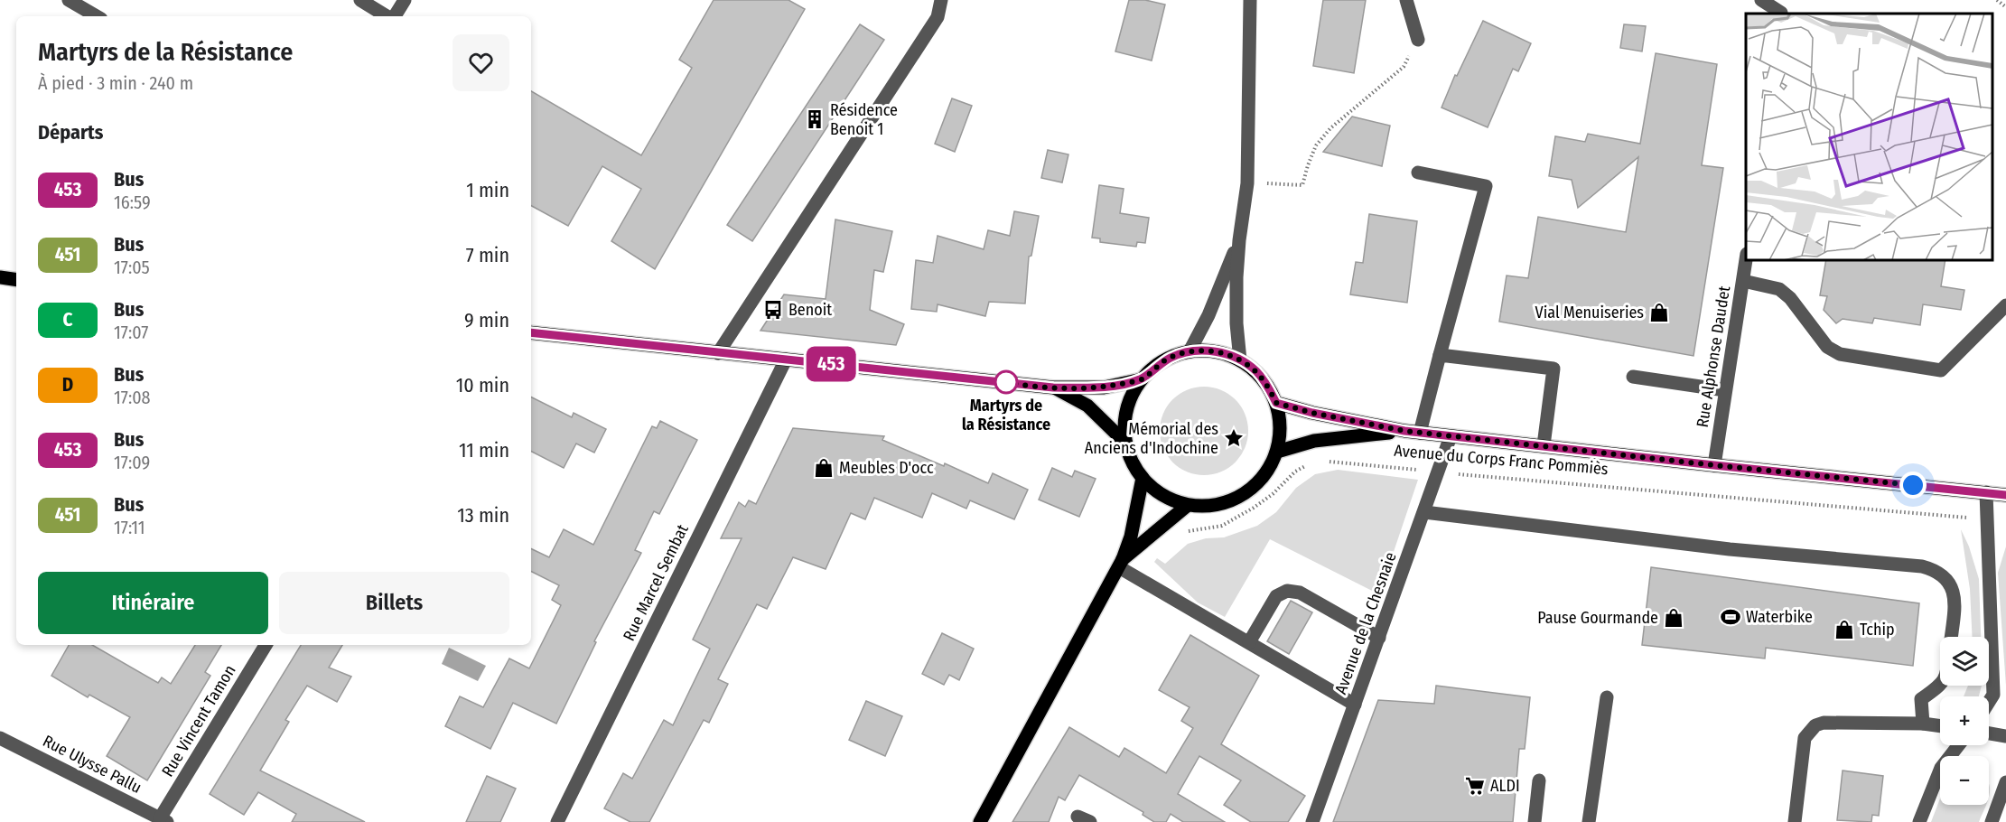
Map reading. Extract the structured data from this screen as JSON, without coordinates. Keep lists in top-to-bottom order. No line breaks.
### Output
{"streets":{"main road":["Avenue du Corps Franc Pommiès"],"street":["Rue Alphonse Daudet","Rue Marcel Sembat","Avenue de la Chesnaie","Rue Vincent Tamon","Rue Ulysse Pallu"]},"crossings":[["Rue Alphonse Daudet","Avenue du Corps Franc Pommiès"],["Avenue du Corps Franc Pommiès","Avenue de la Chesnaie"],["Rue Vincent Tamon","Rue Ulysse Pallu"]],"places":{"building":["Résidence Benoit 1"],"bus stop":["Benoit"],"shop":["Vial Menuiseries","Meubles D'occ","Pause Gourmande","Tchip"],"other":["Martyrs de la Résistance"],"place":["Mémorial des Anciens d'Indochine"],"sports":["Waterbike"],"supermarket":["ALDI"]},"lines":["bus line 453"],"page":{"on_map":"453","heading":[["Martyrs de la Résistance","À pied · 3 min · 240 m"],"Départs"],"list":[{"mark":"453","name":"Bus","note":"16:59","value":"1 min"},{"mark":"451","name":"Bus","note":"17:05","value":"7 min"},{"mark":"C","name":"Bus","note":"17:07","value":"9 min"},{"mark":"D","name":"Bus","note":"17:08","value":"10 min"},{"mark":"453","name":"Bus","note":"17:09","value":"11 min"},{"mark":"451","name":"Bus","note":"17:11","value":"13 min"}],"buttons":["Itinéraire","Billets"],"map_buttons":["+","−"]}}
